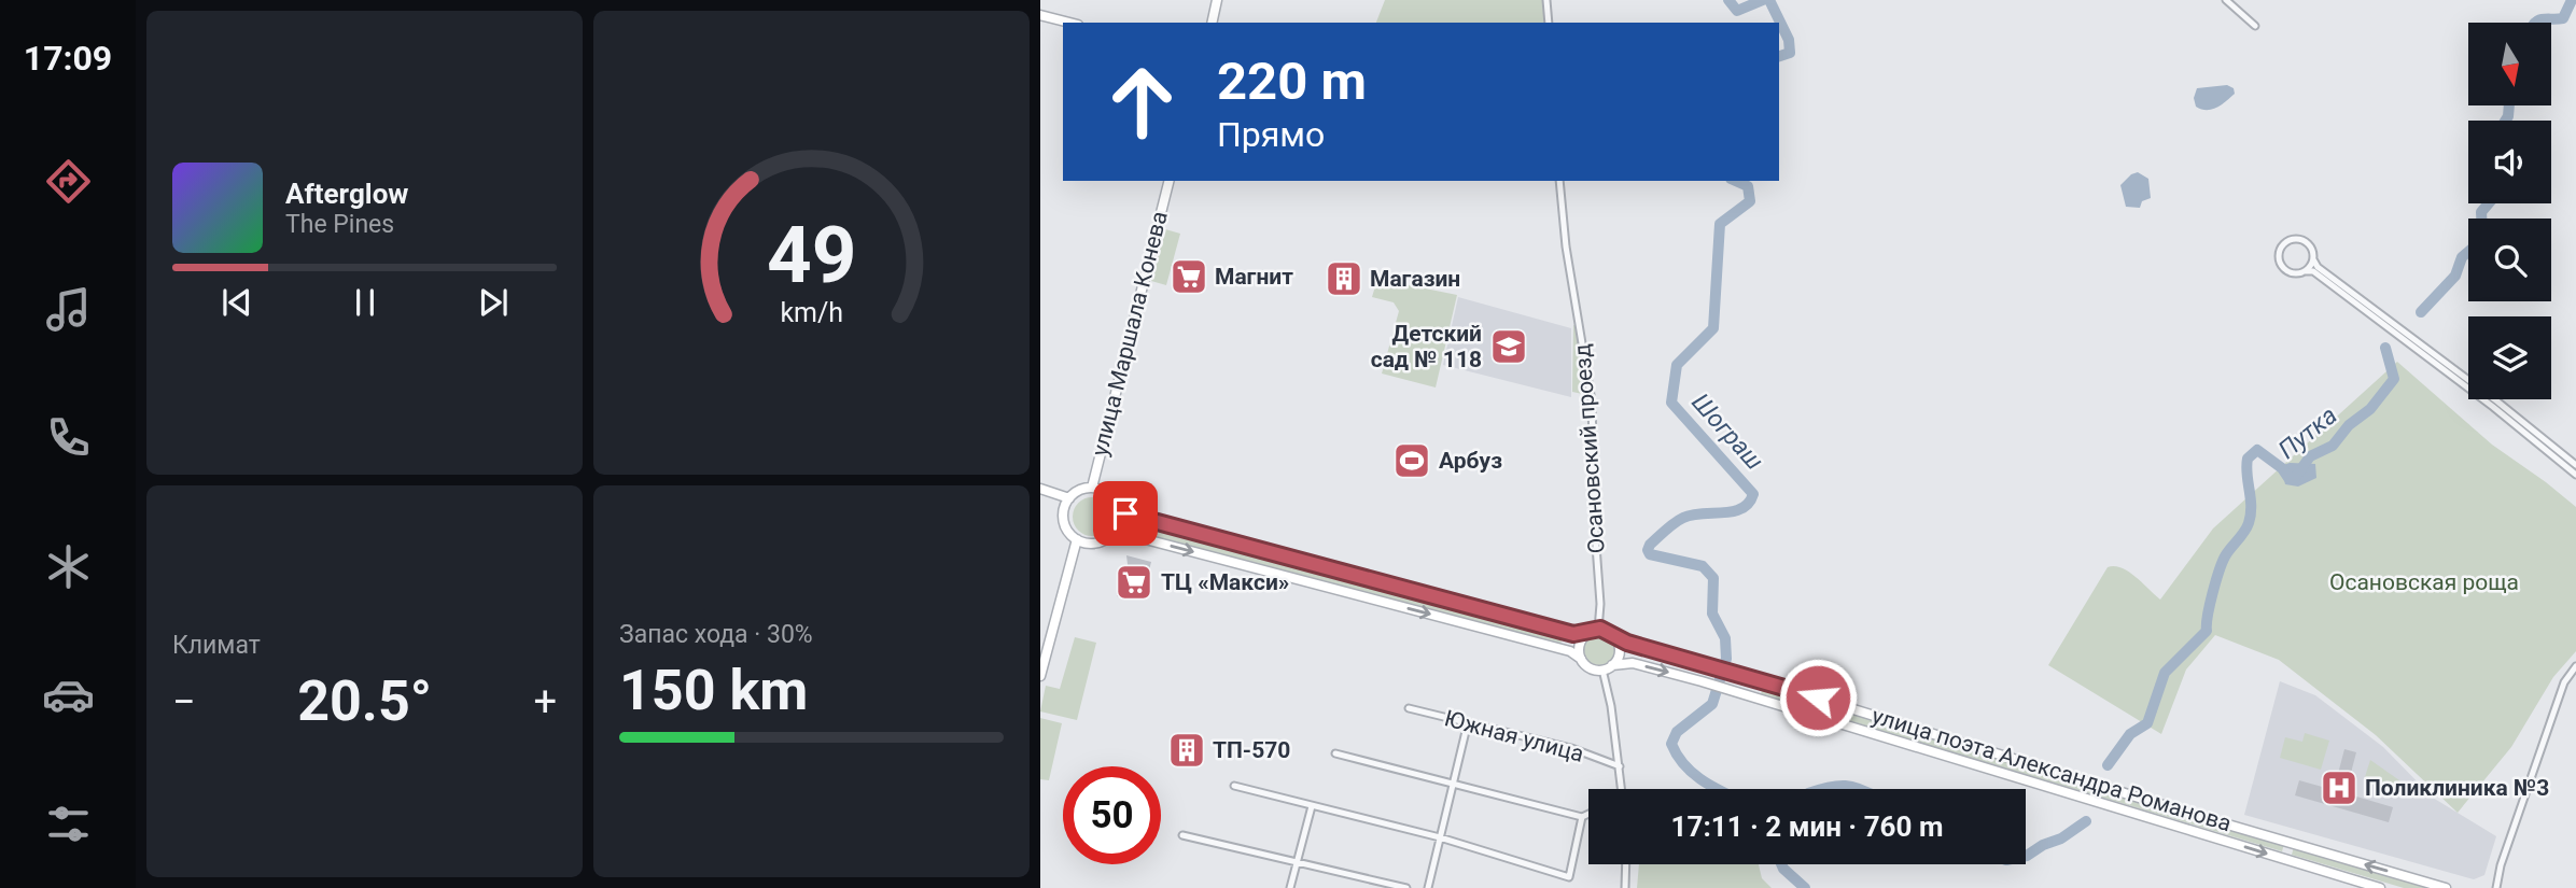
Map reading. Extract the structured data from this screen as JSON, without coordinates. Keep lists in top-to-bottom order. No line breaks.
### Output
{"streets":{"main road":["улица Маршала Конева","улица поэта Александра Романова"],"street":["Осановский проезд","Южная улица"]},"crossings":[["Осановский проезд","улица поэта Александра Романова"]],"water":["Шограш","Путка"],"parks":["Осановская роща"],"places":{"supermarket":["Магнит","ТЦ «Макси»"],"building":["Магазин","ТП-570"],"school or university":["Детский сад № 118"],"sports":["Арбуз"],"hospital":["Поликлиника №3"]},"north":"bottom","page":{"tabs":"17:09","turn":["220 m","Прямо"],"song":["Afterglow","The Pines"],"tile":["Климат",["Запас хода · 30%","150 km"]],"heat":["−","20.5°","+"],"limit":"50","trip":"17:11 · 2 мин · 760 m","gauge":["49","km/h"]}}
